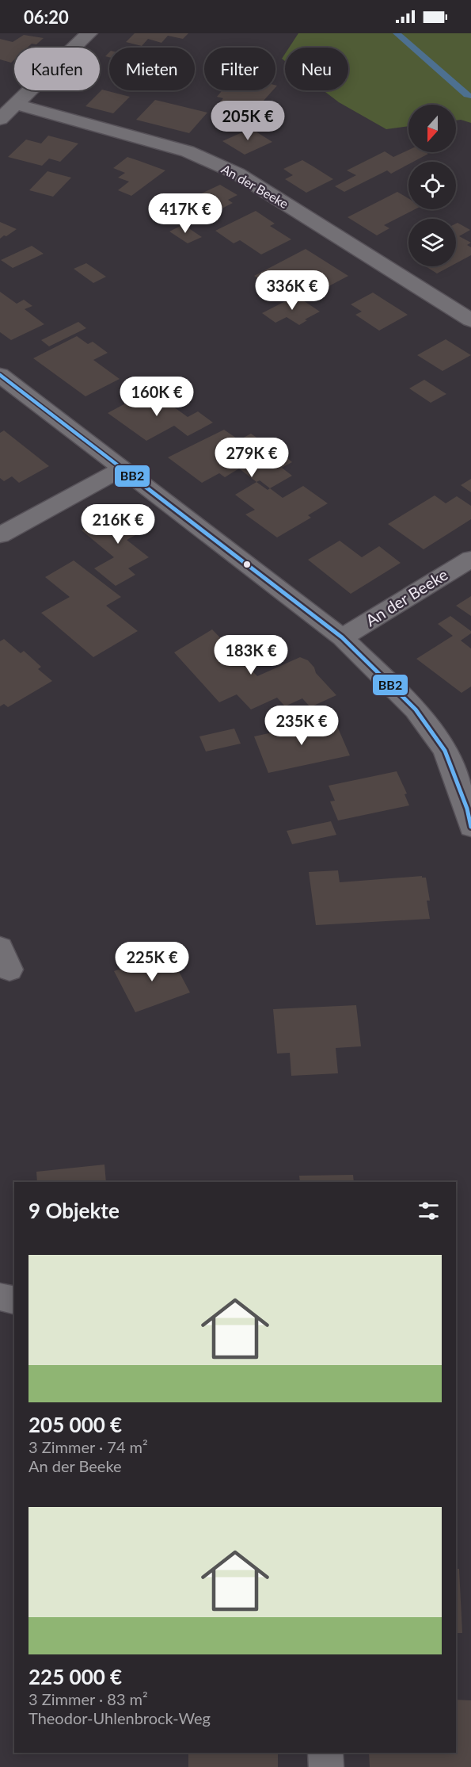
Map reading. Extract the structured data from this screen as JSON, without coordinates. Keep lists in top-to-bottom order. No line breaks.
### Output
{"streets":{"street":["An der Beeke"]},"lines":["transit line BB2"],"north":"bottom","page":{"status":"06:20","chip":["Kaufen","Mieten","Filter","Neu"],"price":["205K €","417K €","336K €","160K €","279K €","216K €","183K €","235K €","225K €"],"heading":"9 Objekte","list":[{"name":"205 000 €","note":"3 Zimmer · 74 m² · An der Beeke"},{"name":"225 000 €","note":"3 Zimmer · 83 m² · Theodor-Uhlenbrock-Weg"}]}}
